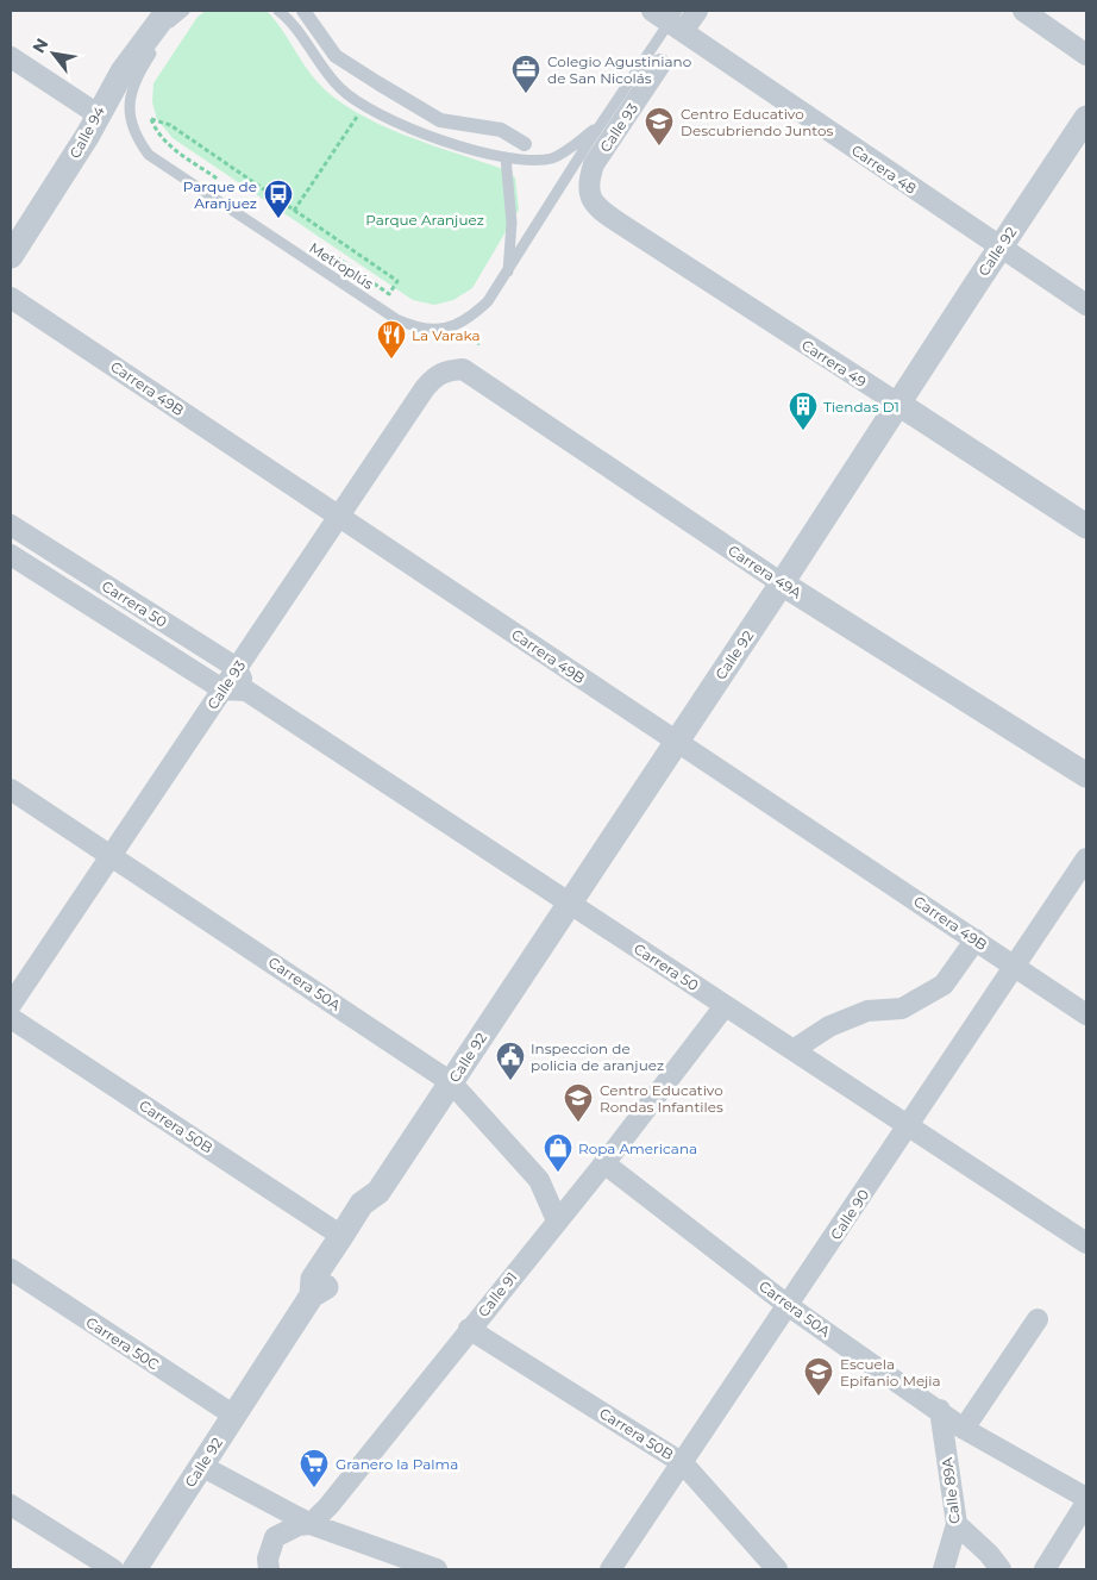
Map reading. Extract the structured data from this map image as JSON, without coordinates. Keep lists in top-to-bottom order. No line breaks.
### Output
{"streets":{"street":["Calle 93","Calle 94","Carrera 48","Calle 92","Carrera 49","Carrera 49B","Carrera 49A","Carrera 50","Carrera 50A","Carrera 50B","Calle 90","Calle 91","Carrera 50C","Calle 89A"],"lane":["Metroplús"]},"crossings":[["Calle 93","Carrera 49"],["Calle 93","Carrera 49B"],["Calle 93","Carrera 49A"],["Calle 93","Carrera 50"],["Calle 93","Carrera 50A"],["Carrera 48","Calle 92"],["Carrera 48","Metroplús"],["Calle 92","Carrera 49"],["Calle 92","Carrera 49B"],["Calle 92","Carrera 49A"],["Calle 92","Carrera 50"],["Calle 92","Carrera 50A"],["Calle 92","Carrera 50B"],["Calle 92","Carrera 50C"],["Carrera 49B","Calle 90"],["Carrera 50","Calle 90"],["Carrera 50","Calle 91"],["Carrera 50A","Calle 90"],["Carrera 50A","Calle 91"],["Carrera 50A","Calle 89A"],["Carrera 50B","Calle 90"],["Carrera 50B","Calle 91"]],"parks":["Parque Aranjuez"],"places":{"office":["Colegio Agustiniano de San Nicolás"],"school or university":["Centro Educativo Descubriendo Juntos","Centro Educativo Rondas Infantiles","Escuela Epifanio Mejia"],"bus stop":["Parque de Aranjuez"],"restaurant":["La Varaka"],"building":["Tiendas D1"],"public building":["Inspeccion de policia de aranjuez"],"shop":["Ropa Americana"],"supermarket":["Granero la Palma"]},"north":"top left"}
